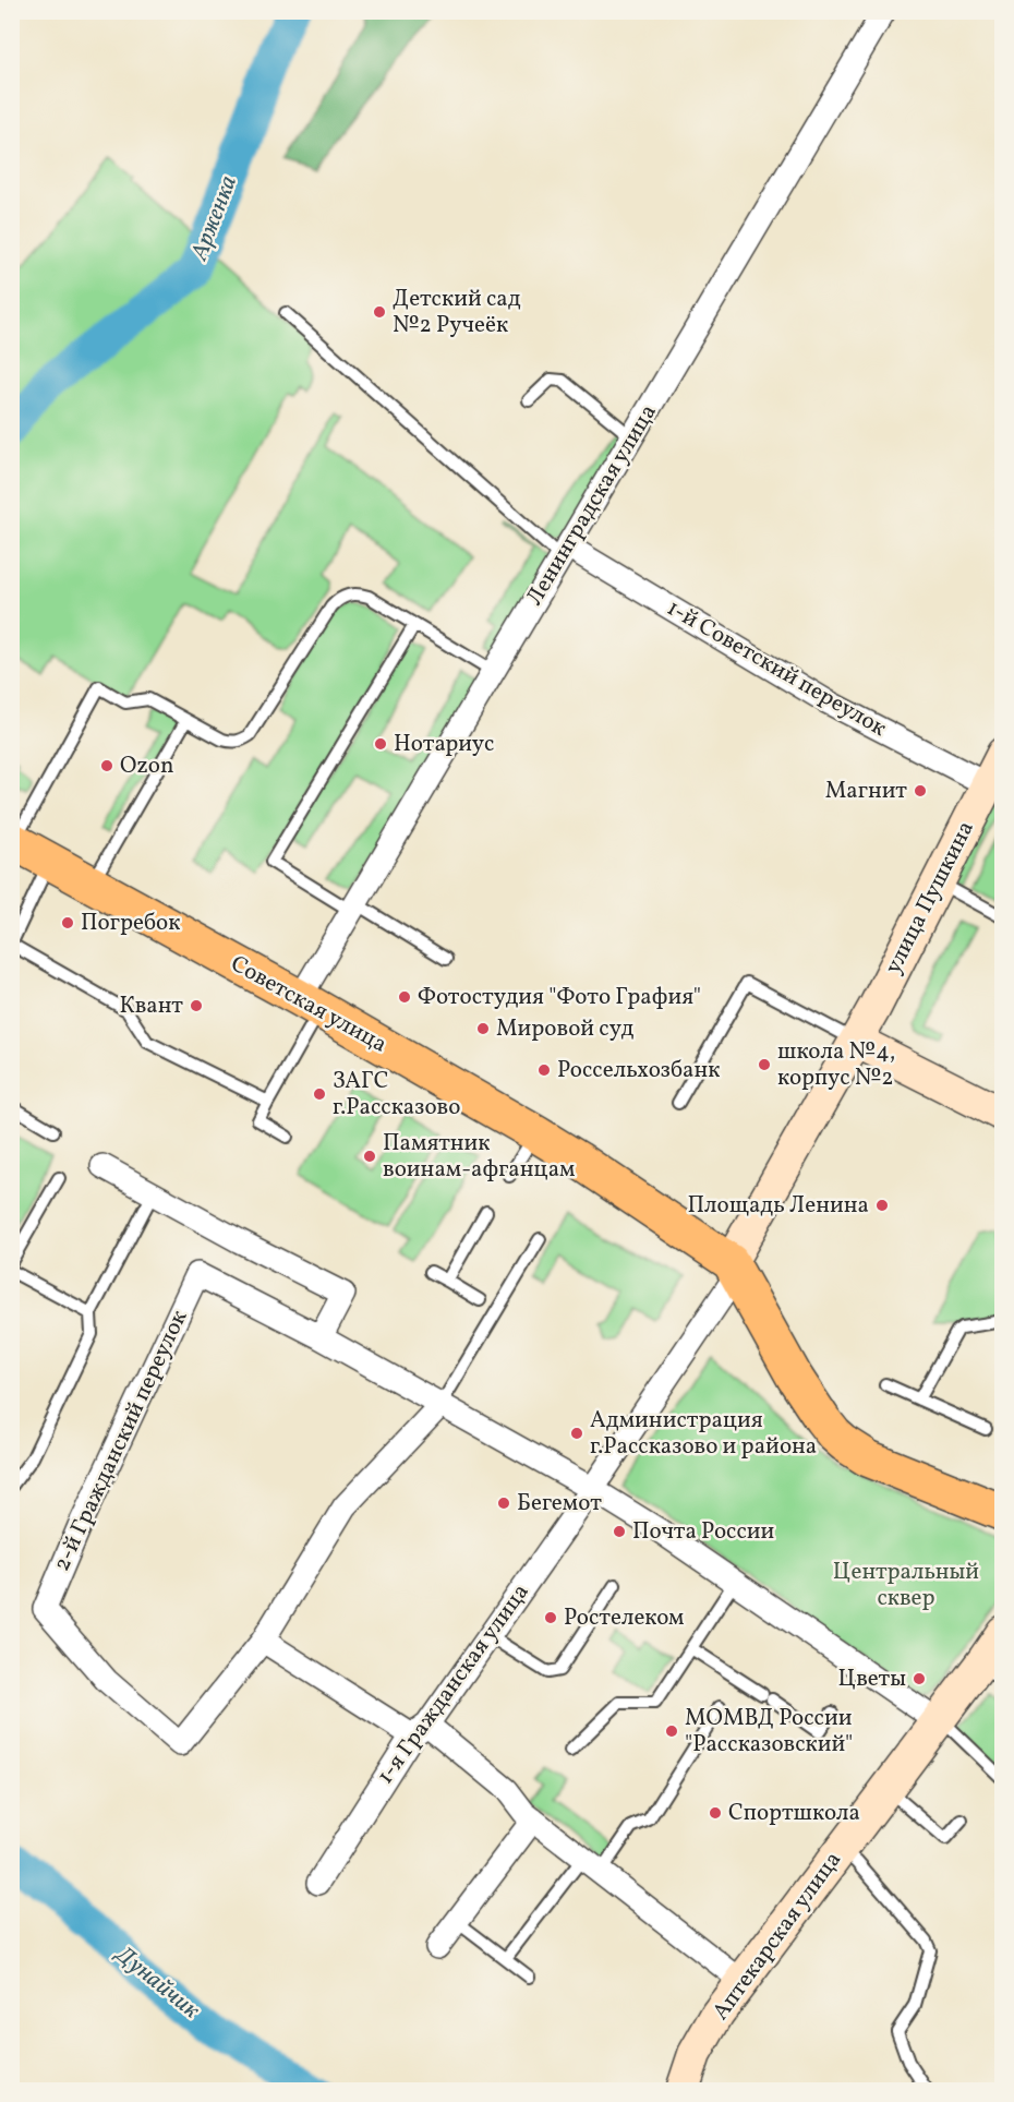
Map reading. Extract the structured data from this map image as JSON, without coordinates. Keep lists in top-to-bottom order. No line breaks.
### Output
{"streets":{"main road":["Советская улица"],"street":["Ленинградская улица","1-й Советский переулок","улица Пушкина","2-й Гражданский переулок","1-я Гражданская улица","Аптекарская улица"]},"crossings":[["Ленинградская улица","1-й Советский переулок"],["Ленинградская улица","Советская улица"],["1-й Советский переулок","улица Пушкина"],["Советская улица","1-я Гражданская улица"]],"water":["Арженка","Дунайчик"],"parks":["Центральный сквер"],"places":["Детский сад №2 Ручеёк","Нотариус","Ozon","Магнит","Погребок","Фотостудия \"Фото Графия\"","Квант","Мировой суд","школа №4, корпус №2","Россельхозбанк","ЗАГС г.Рассказово","Памятник воинам-афганцам","Площадь Ленина","Администрация г.Рассказово и района","Бегемот","Почта России","Ростелеком","Цветы","МОМВД России \"Рассказовский\"","Спортшкола"]}
